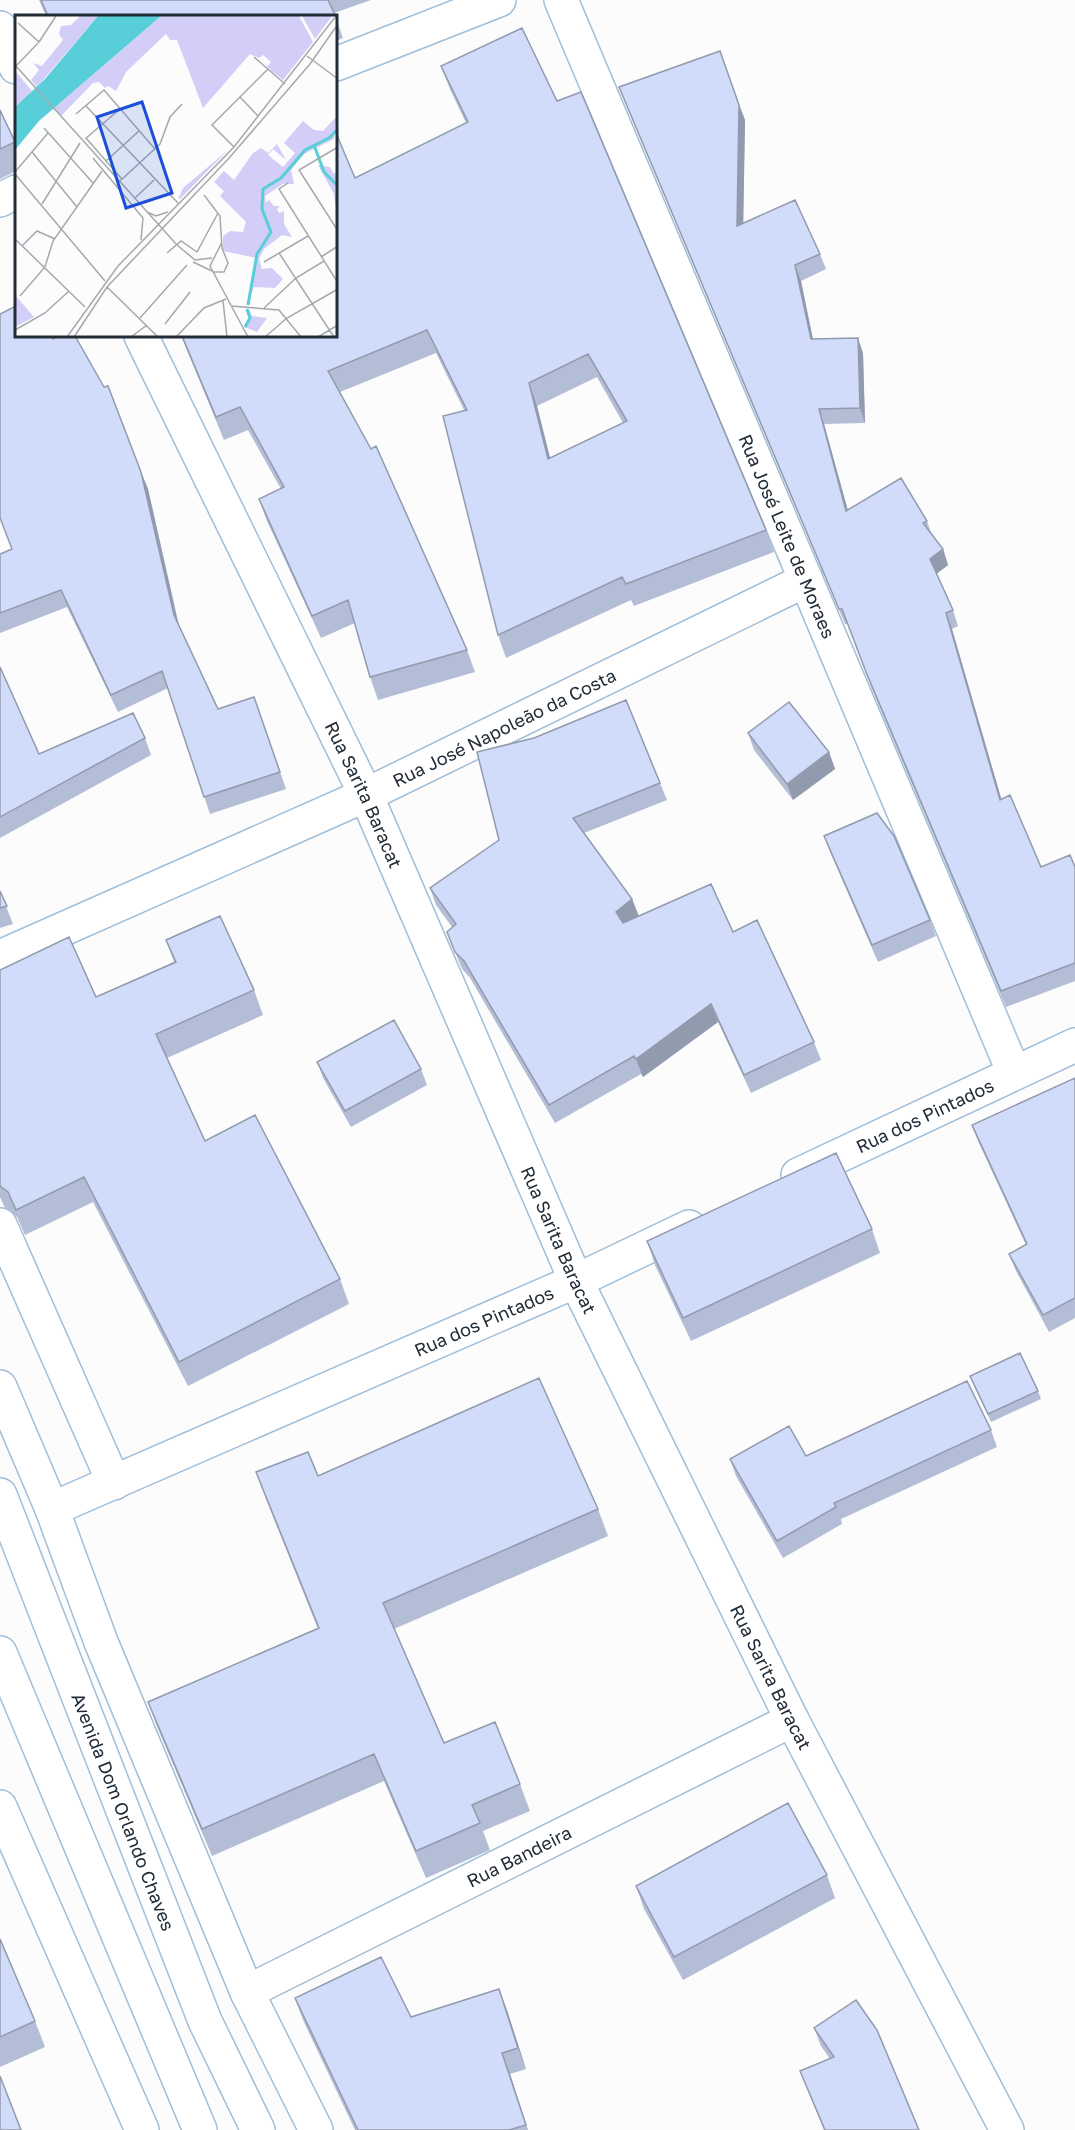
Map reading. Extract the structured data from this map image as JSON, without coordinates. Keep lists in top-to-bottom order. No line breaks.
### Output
{"streets":{"street":["Rua José Leite de Moraes","Rua José Napoleão da Costa","Rua Sarita Baracat","Rua dos Pintados","Avenida Dom Orlando Chaves","Rua Bandeira"]},"crossings":[["Rua José Leite de Moraes","Rua José Napoleão da Costa"],["Rua José Leite de Moraes","Rua dos Pintados"],["Rua José Napoleão da Costa","Rua Sarita Baracat"],["Rua Sarita Baracat","Rua dos Pintados"],["Rua Sarita Baracat","Rua Bandeira"]]}
